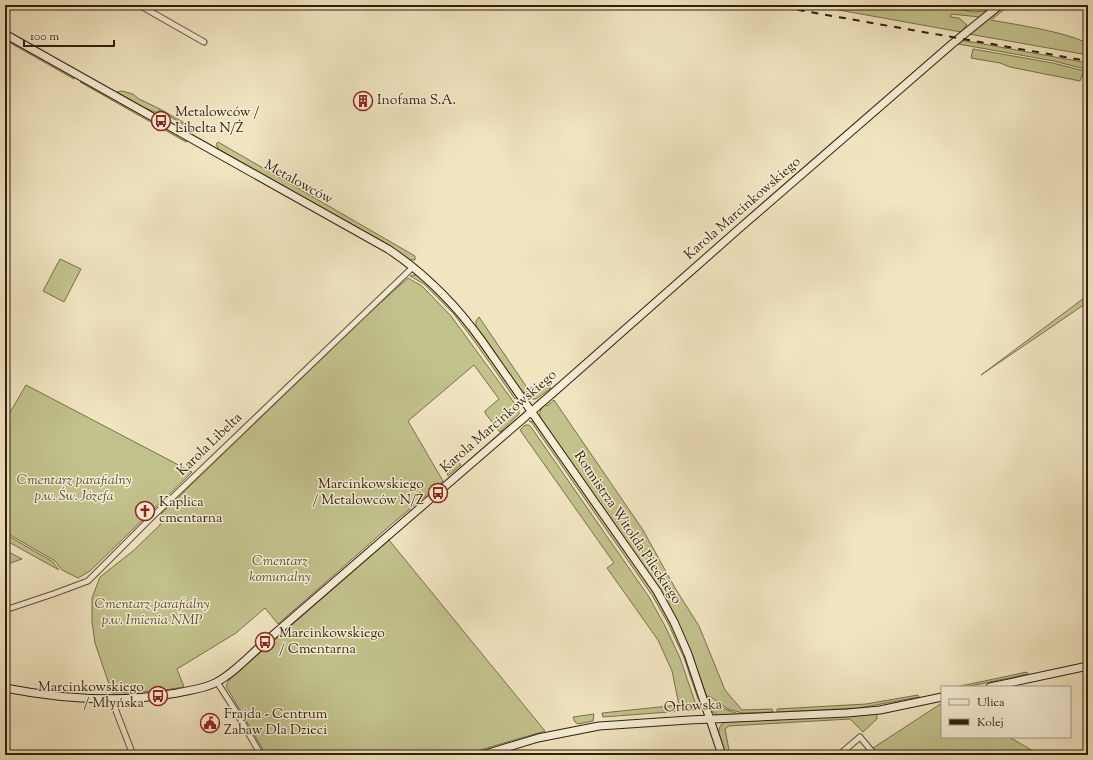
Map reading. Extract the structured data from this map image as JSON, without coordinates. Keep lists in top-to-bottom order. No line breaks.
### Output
{"streets":{"street":["Metalowców","Karola Marcinkowskiego","Karola Libelta","Rotmistrza Witolda Pileckiego","Orłowska"]},"crossings":[["Metalowców","Karola Marcinkowskiego"],["Metalowców","Karola Libelta"],["Metalowców","Rotmistrza Witolda Pileckiego"],["Karola Marcinkowskiego","Rotmistrza Witolda Pileckiego"],["Rotmistrza Witolda Pileckiego","Orłowska"]],"parks":["Cmentarz parafialny p.w. Św. Józefa","Cmentarz komunalny","Cmentarz parafialny p.w. Imienia NMP"],"places":{"building":["Inofama S.A."],"bus stop":["Metalowców / Libelta N/Ż","Marcinkowskiego / Metalowców N/Ż","Marcinkowskiego / Cmentarna","Marcinkowskiego / Młyńska"],"church":["Kaplica cmentarna"],"public building":["Frajda - Centrum Zabaw Dla Dzieci"]},"legend":["Ulica","Kolej"],"scale_bar":"100 m"}
